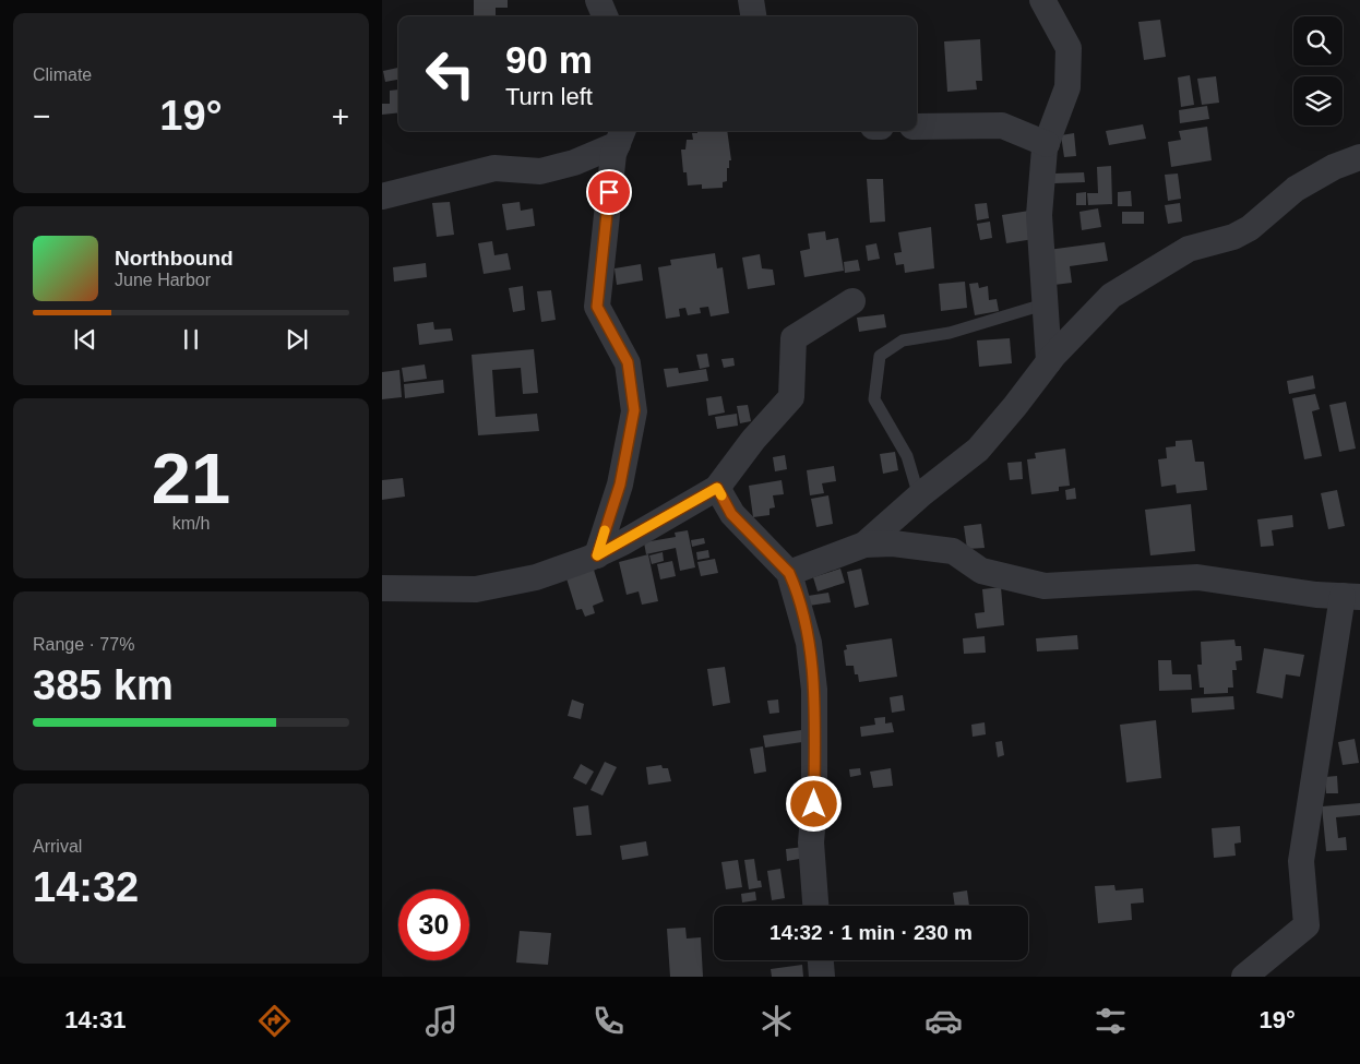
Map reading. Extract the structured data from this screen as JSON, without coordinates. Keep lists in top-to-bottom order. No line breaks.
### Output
{"page":{"tile":["Climate",["21","km/h"],["Range · 77%","385 km"],["Arrival","14:32"]],"turn":["90 m","Turn left"],"heat":["−","19°","+"],"song":["Northbound","June Harbor"],"limit":"30","trip":"14:32 · 1 min · 230 m","tabs":["14:31","19°"]}}
